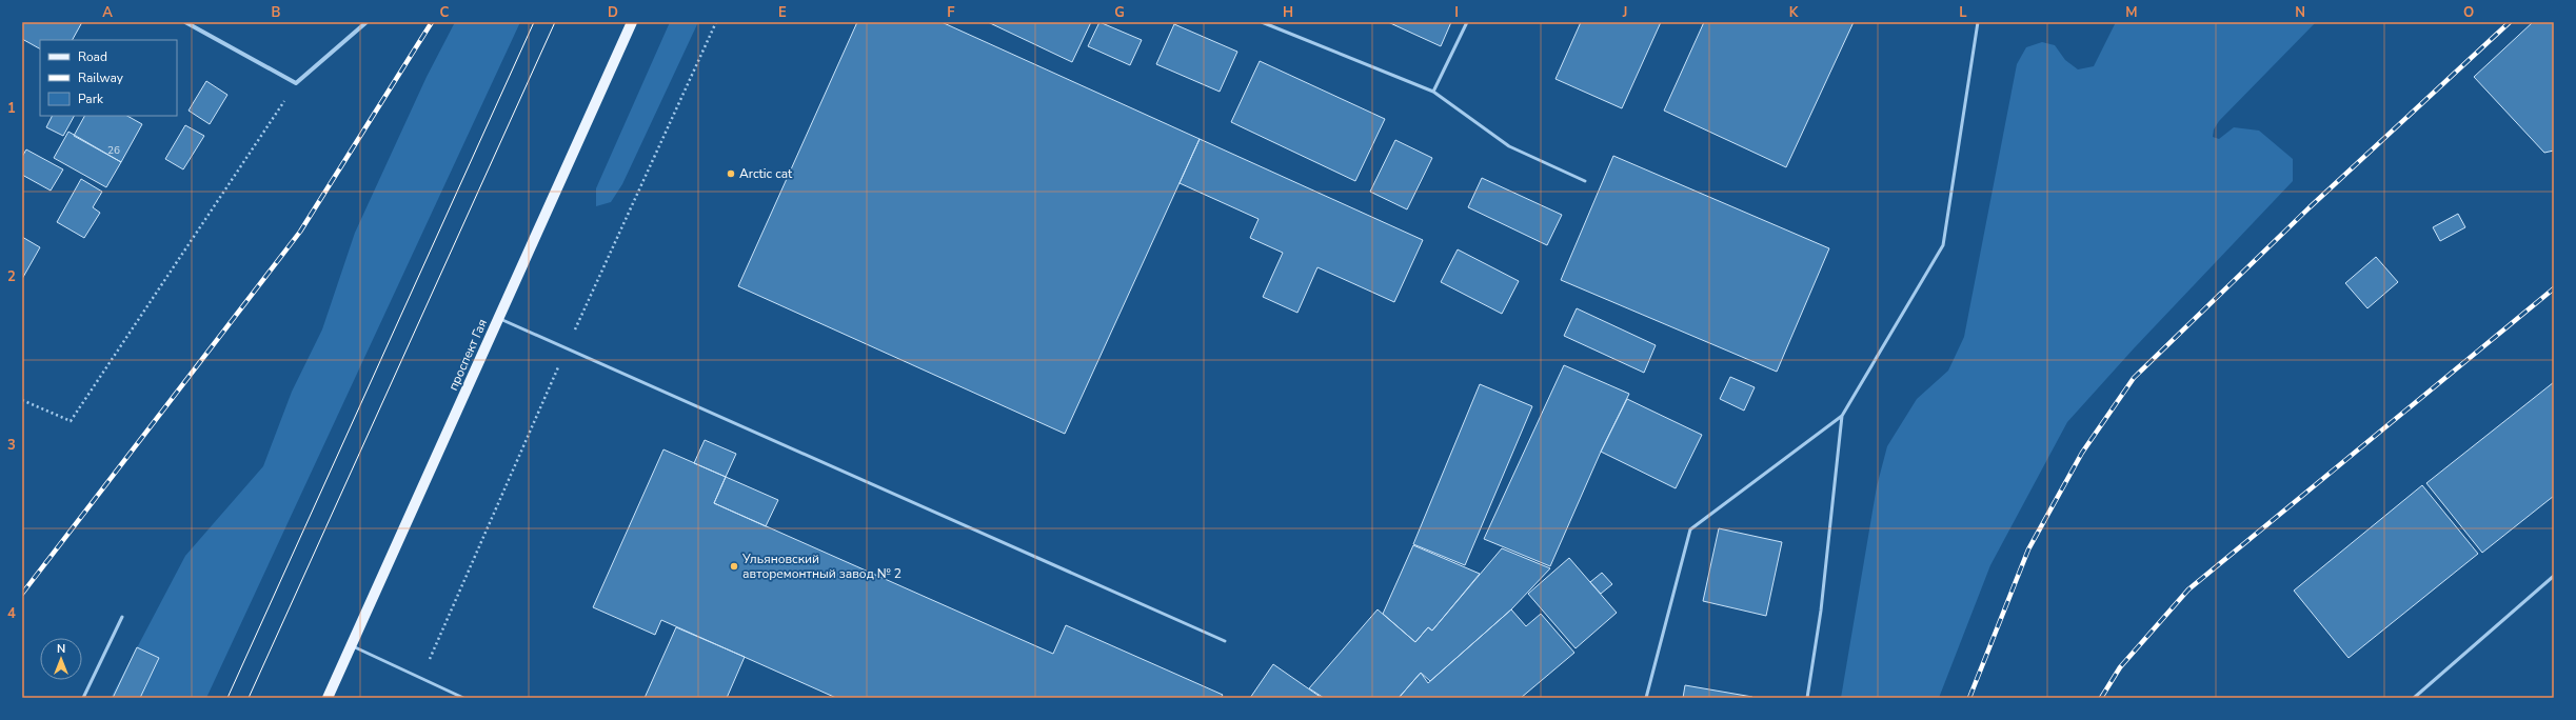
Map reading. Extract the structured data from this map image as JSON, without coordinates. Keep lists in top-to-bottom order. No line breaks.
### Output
{"streets":{"main road":["проспект Гая"]},"places":["Arctic cat","Ульяновский авторемонтный завод № 2"],"house_numbers":["26"],"legend":["Road","Railway","Park"],"north":"top","grid":{"columns":["A","B","C","D","E","F","G","H","I","J","K","L","M","N","O"],"rows":["1","2","3","4"]}}
